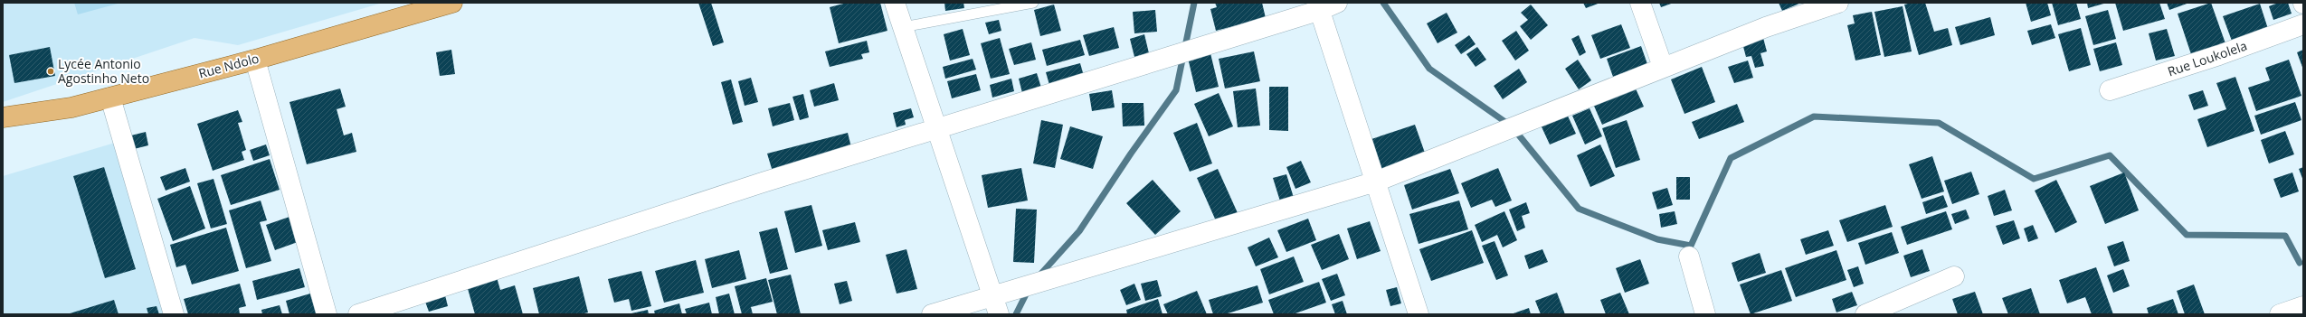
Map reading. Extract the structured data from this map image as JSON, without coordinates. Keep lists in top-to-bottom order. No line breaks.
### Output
{"streets":{"main road":["Rue Ndolo"],"street":["Rue Loukolela"]},"places":["Lycée Antonio Agostinho Neto"]}
